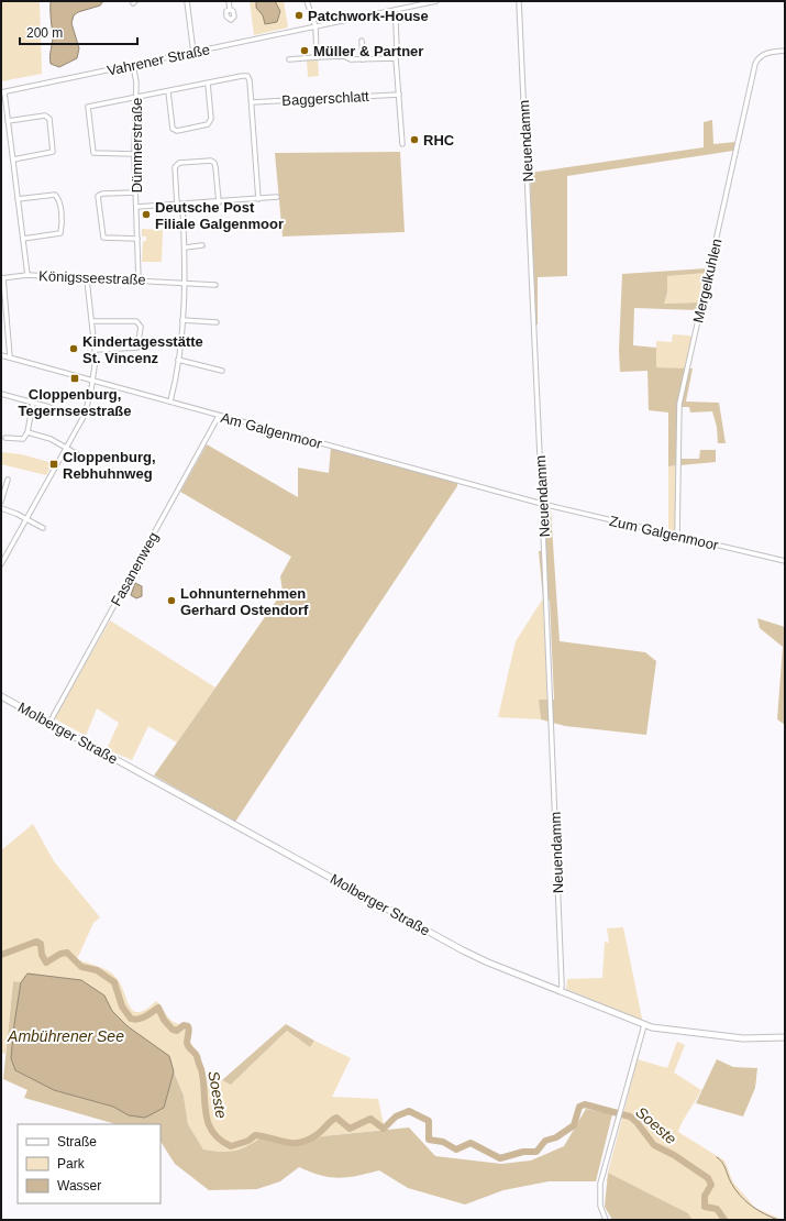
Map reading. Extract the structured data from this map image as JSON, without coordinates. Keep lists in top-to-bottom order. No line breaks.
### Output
{"streets":{"main road":["Molberger Straße"],"street":["Vahrener Straße","Baggerschlatt","Neuendamm","Dümmerstraße","Königsseestraße","Mergelkuhlen","Am Galgenmoor","Zum Galgenmoor","Fasanenweg"]},"crossings":[["Vahrener Straße","Dümmerstraße"],["Neuendamm","Am Galgenmoor"],["Neuendamm","Zum Galgenmoor"],["Neuendamm","Molberger Straße"],["Dümmerstraße","Königsseestraße"],["Mergelkuhlen","Zum Galgenmoor"],["Am Galgenmoor","Zum Galgenmoor"],["Am Galgenmoor","Fasanenweg"],["Fasanenweg","Molberger Straße"]],"water":["Ambührener See","Soeste"],"places":{"other":["Patchwork-House","Müller & Partner","RHC","Deutsche Post Filiale Galgenmoor","Kindertagesstätte St. Vincenz","Lohnunternehmen Gerhard Ostendorf"],"transit":["Cloppenburg, Tegernseestraße","Cloppenburg, Rebhuhnweg"]},"legend":["Straße","Park","Wasser"],"scale_bar":"200 m"}
